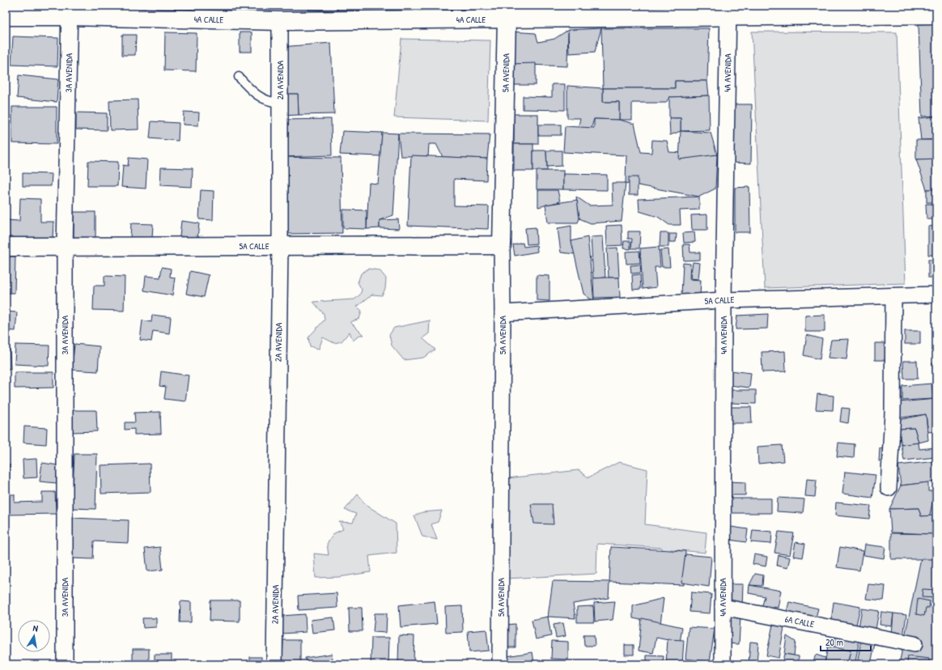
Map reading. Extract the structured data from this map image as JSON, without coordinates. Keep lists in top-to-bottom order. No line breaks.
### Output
{"streets":{"street":["4A CALLE","3A AVENIDA","5A AVENIDA","4A AVENIDA","2A AVENIDA","5A CALLE","6A CALLE"]},"crossings":[["4A CALLE","3A AVENIDA"],["4A CALLE","5A AVENIDA"],["4A CALLE","4A AVENIDA"],["4A CALLE","2A AVENIDA"],["3A AVENIDA","5A CALLE"],["5A AVENIDA","5A CALLE"],["4A AVENIDA","5A CALLE"],["4A AVENIDA","6A CALLE"],["2A AVENIDA","5A CALLE"]],"scale_bar":"20 m","north":"top"}
